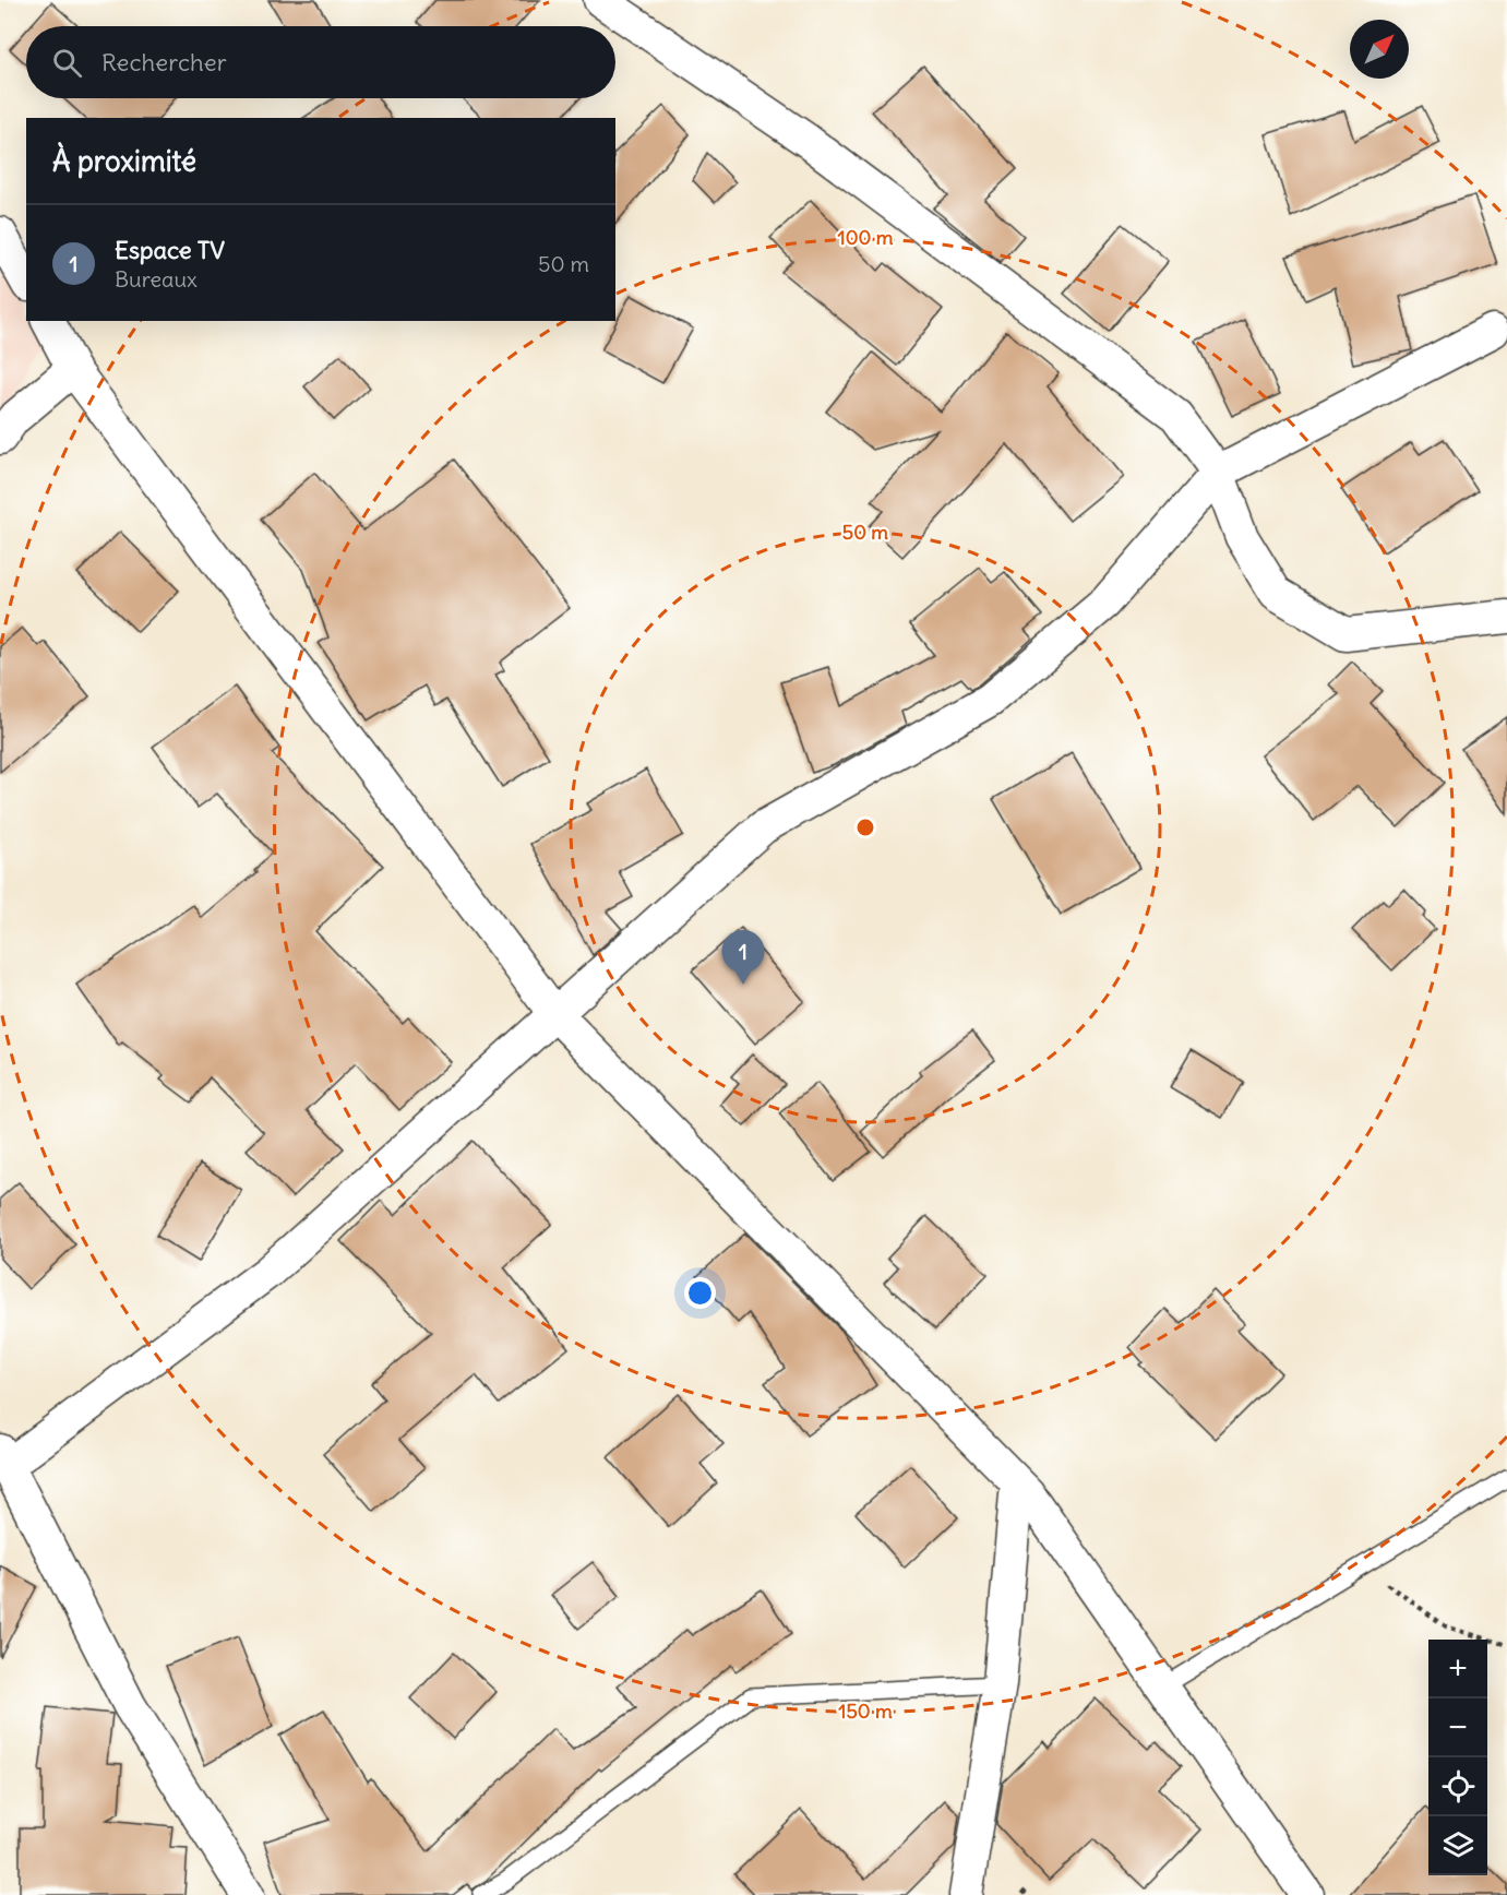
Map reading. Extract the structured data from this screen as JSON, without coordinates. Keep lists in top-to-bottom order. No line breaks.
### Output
{"north":"top right","page":{"search":"Rechercher","heading":"À proximité","list":[{"mark":"1","name":"Espace TV","note":"Bureaux","value":"50 m"}],"pins":"1","map_buttons":["+","−"]},"rings":["100 m","50 m","150 m"]}
